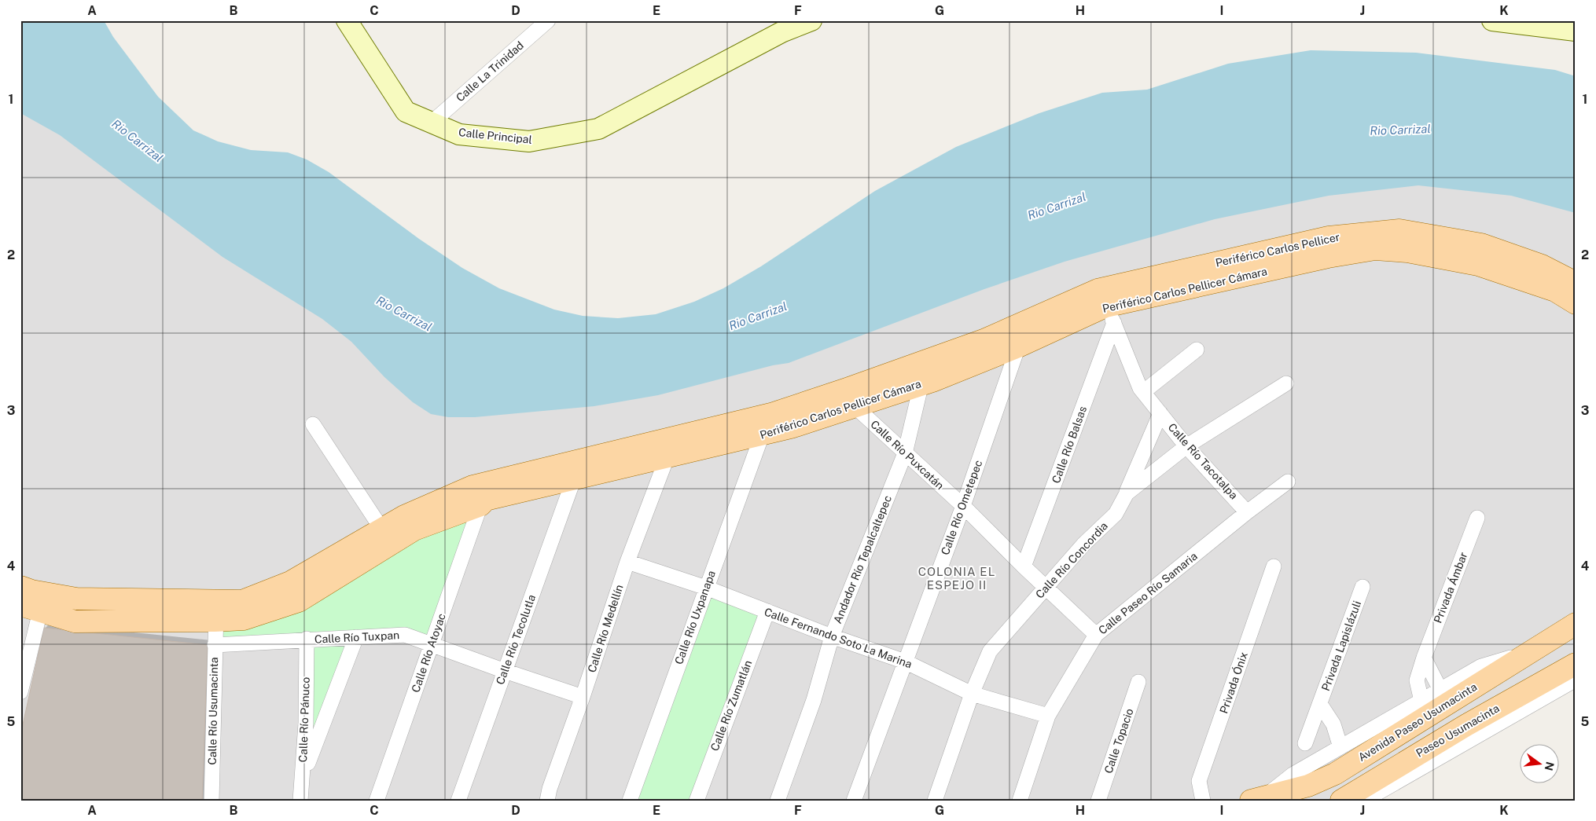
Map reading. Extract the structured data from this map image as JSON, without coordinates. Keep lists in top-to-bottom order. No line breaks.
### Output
{"streets":{"main road":["Calle Principal","Periférico Carlos Pellicer","Periférico Carlos Pellicer Cámara","Avenida Paseo Usumacinta","Paseo Usumacinta"],"street":["Calle La Trinidad","Calle Río Balsas","Calle Río Puxcatán","Calle Río Tacotalpa","Calle Río Ometepec","Andador Río Tepalcaltepec","Calle Río Concordia","Privada Ámbar","Calle Paseo Río Samaria","Calle Río Uxpanapa","Calle Río Medellín","Calle Río Tuxpan","Calle Fernando Soto La Marina","Calle Río Tecolutla","Privada Lapislázuli","Calle Río Atoyac","Privada Ónix","Calle Río Zumatlán","Calle Río Usumacinta","Calle Río Pánuco","Calle Topacio"]},"crossings":[["Calle La Trinidad","Calle Principal"],["Periférico Carlos Pellicer","Periférico Carlos Pellicer Cámara"],["Periférico Carlos Pellicer Cámara","Calle Río Balsas"],["Periférico Carlos Pellicer Cámara","Calle Río Puxcatán"],["Periférico Carlos Pellicer Cámara","Calle Río Tacotalpa"],["Periférico Carlos Pellicer Cámara","Calle Río Ometepec"],["Periférico Carlos Pellicer Cámara","Andador Río Tepalcaltepec"],["Periférico Carlos Pellicer Cámara","Calle Río Uxpanapa"],["Periférico Carlos Pellicer Cámara","Calle Río Medellín"],["Periférico Carlos Pellicer Cámara","Calle Río Tecolutla"],["Periférico Carlos Pellicer Cámara","Calle Río Atoyac"],["Periférico Carlos Pellicer Cámara","Calle Río Usumacinta"],["Calle Río Balsas","Calle Río Puxcatán"],["Calle Río Balsas","Calle Río Tacotalpa"],["Calle Río Puxcatán","Calle Río Ometepec"],["Calle Río Puxcatán","Andador Río Tepalcaltepec"],["Calle Río Puxcatán","Calle Río Concordia"],["Calle Río Puxcatán","Calle Paseo Río Samaria"],["Calle Río Tacotalpa","Calle Río Concordia"],["Calle Río Tacotalpa","Calle Paseo Río Samaria"],["Calle Río Ometepec","Calle Fernando Soto La Marina"],["Andador Río Tepalcaltepec","Calle Fernando Soto La Marina"],["Calle Río Concordia","Calle Fernando Soto La Marina"],["Calle Paseo Río Samaria","Calle Fernando Soto La Marina"],["Calle Río Uxpanapa","Calle Fernando Soto La Marina"],["Calle Río Medellín","Calle Río Tuxpan"],["Calle Río Medellín","Calle Fernando Soto La Marina"],["Calle Río Tuxpan","Calle Río Tecolutla"],["Calle Río Tuxpan","Calle Río Atoyac"],["Calle Río Tuxpan","Calle Río Usumacinta"],["Calle Río Tuxpan","Calle Río Pánuco"],["Calle Fernando Soto La Marina","Calle Río Zumatlán"]],"districts":["COLONIA EL ESPEJO II"],"water":["Rio Carrizal"],"north":"right","grid":{"columns":["A","B","C","D","E","F","G","H","I","J","K"],"rows":["1","2","3","4","5"]}}
